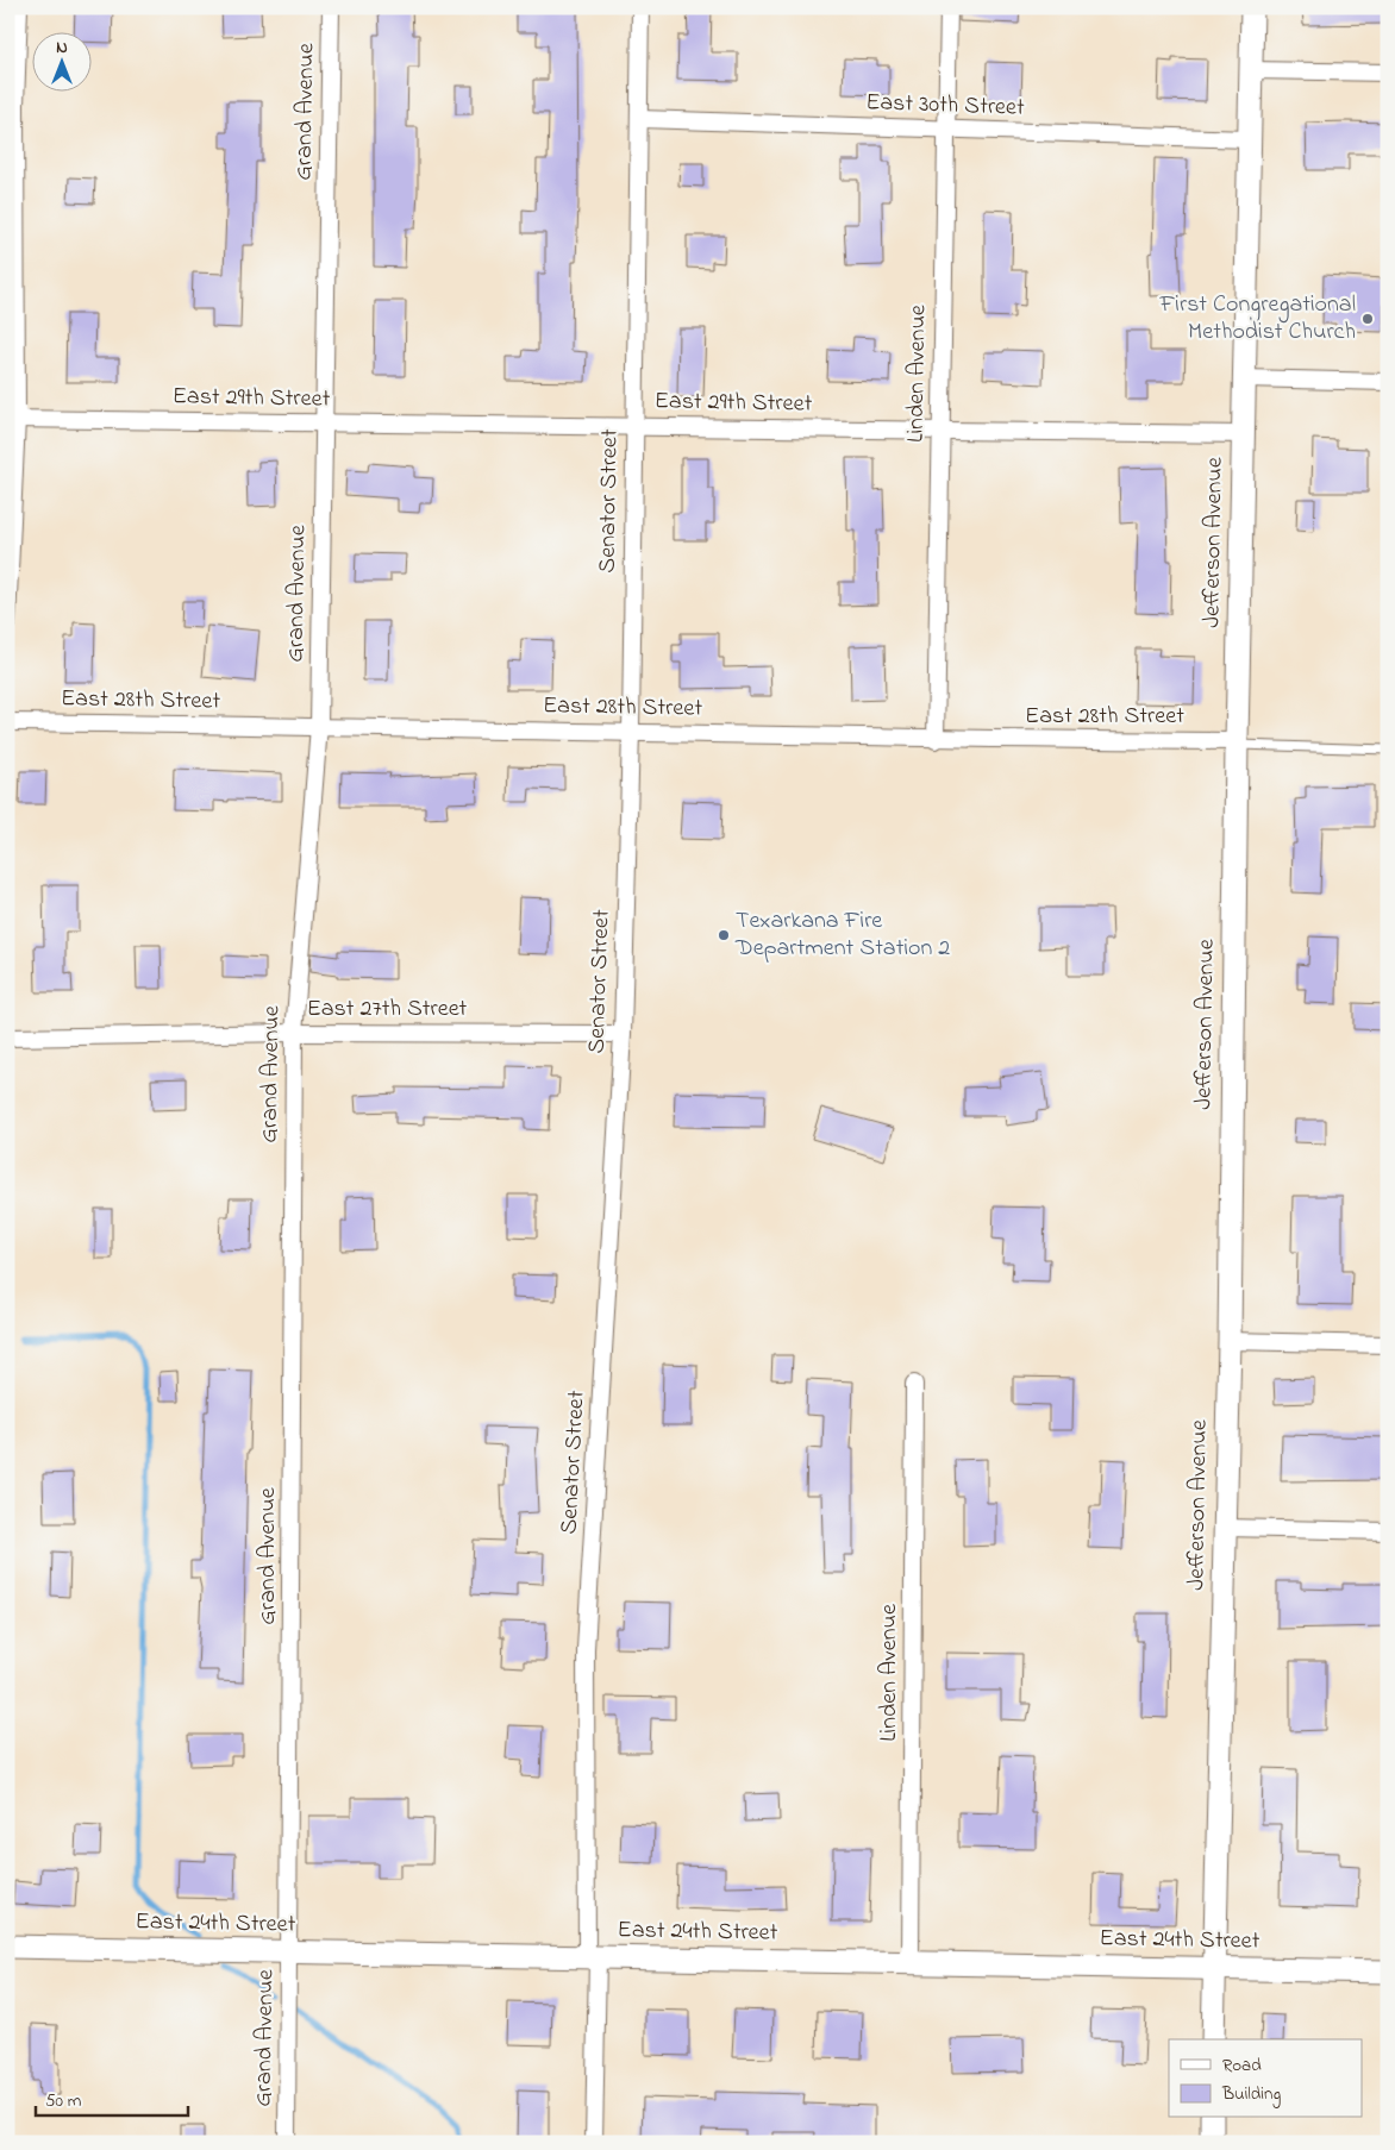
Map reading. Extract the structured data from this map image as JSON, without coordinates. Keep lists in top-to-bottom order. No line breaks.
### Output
{"streets":{"main road":["Jefferson Avenue","East 24th Street"],"street":["East 30th Street","Grand Avenue","Linden Avenue","East 29th Street","Senator Street","East 28th Street","East 27th Street"]},"crossings":[["East 30th Street","Linden Avenue"],["East 30th Street","Senator Street"],["East 30th Street","Jefferson Avenue"],["Grand Avenue","East 29th Street"],["Grand Avenue","East 28th Street"],["Grand Avenue","East 27th Street"],["Grand Avenue","East 24th Street"],["Linden Avenue","East 29th Street"],["Linden Avenue","East 28th Street"],["Linden Avenue","East 24th Street"],["East 29th Street","Senator Street"],["East 29th Street","Jefferson Avenue"],["Senator Street","East 28th Street"],["Senator Street","East 27th Street"],["Senator Street","East 24th Street"],["Jefferson Avenue","East 28th Street"],["Jefferson Avenue","East 24th Street"]],"places":["First Congregational Methodist Church","Texarkana Fire Department Station 2"],"legend":["Road","Building"],"scale_bar":"50 m","north":"top"}
